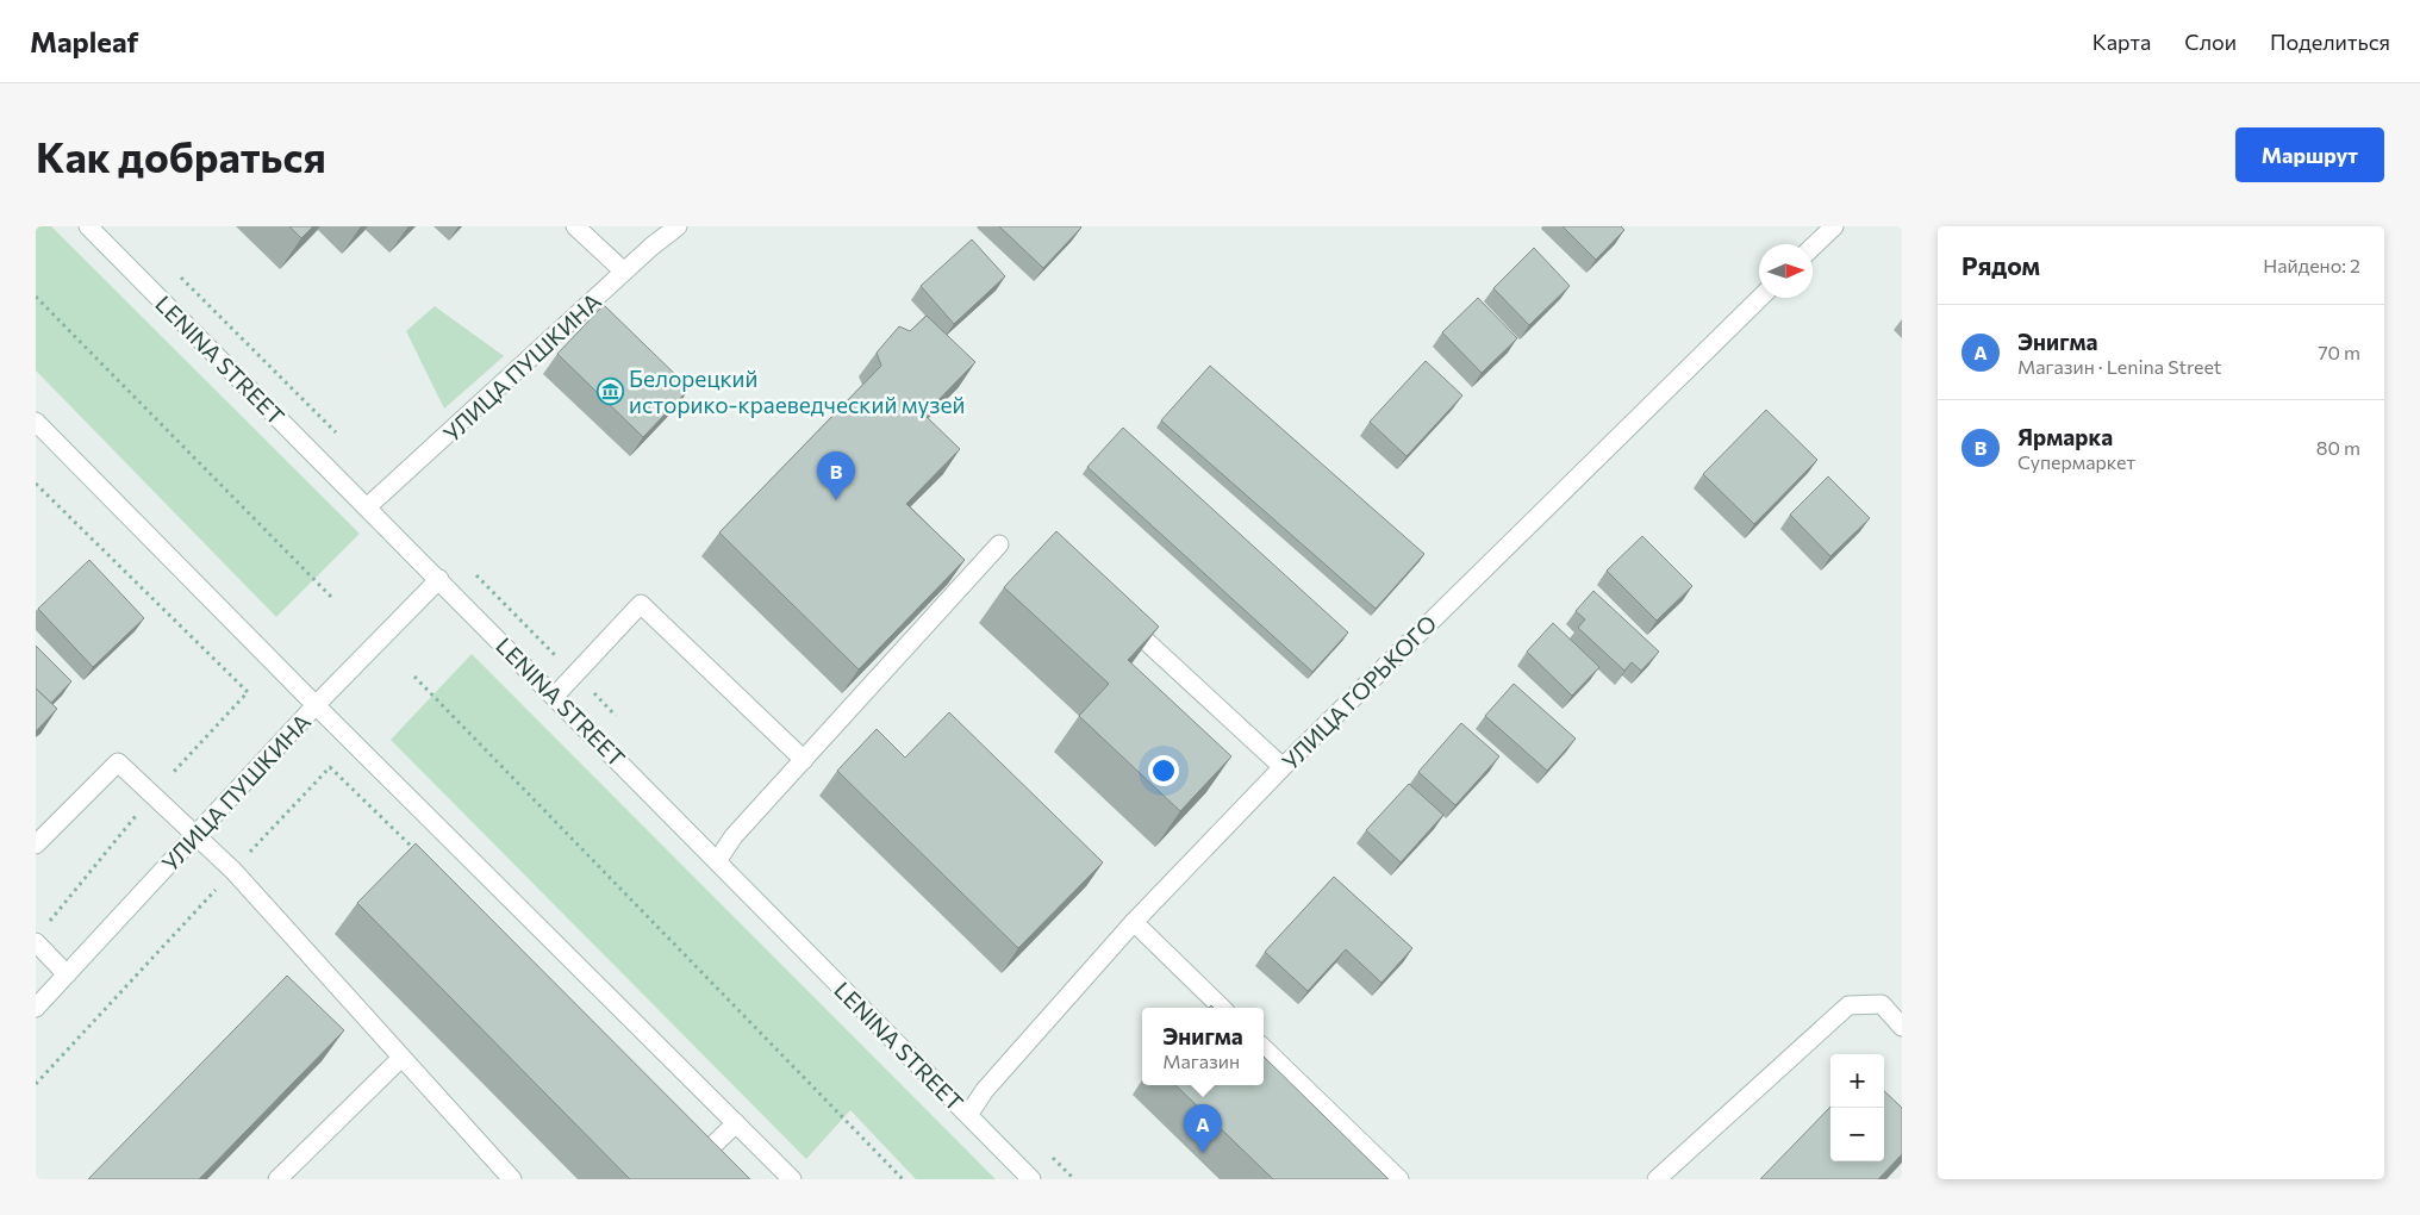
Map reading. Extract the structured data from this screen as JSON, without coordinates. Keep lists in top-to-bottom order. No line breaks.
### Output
{"streets":{"main road":["LENINA STREET","УЛИЦА ПУШКИНА","УЛИЦА ГОРЬКОГО"]},"crossings":[["LENINA STREET","УЛИЦА ПУШКИНА"],["LENINA STREET","УЛИЦА ГОРЬКОГО"]],"places":{"museum":["Белорецкий историко-краеведческий музей"]},"north":"right","page":{"header":"Mapleaf","nav":["Карта","Слои","Поделиться"],"buttons":"Маршрут","title":"Как добраться","heading":["Рядом","Найдено: 2"],"list":[{"mark":"A","name":"Энигма","note":"Магазин · Lenina Street","value":"70 m"},{"mark":"B","name":"Ярмарка","note":"Супермаркет","value":"80 m"}],"pins":["B","A"],"popup":["Энигма","Магазин"],"map_buttons":["+","−"]}}
